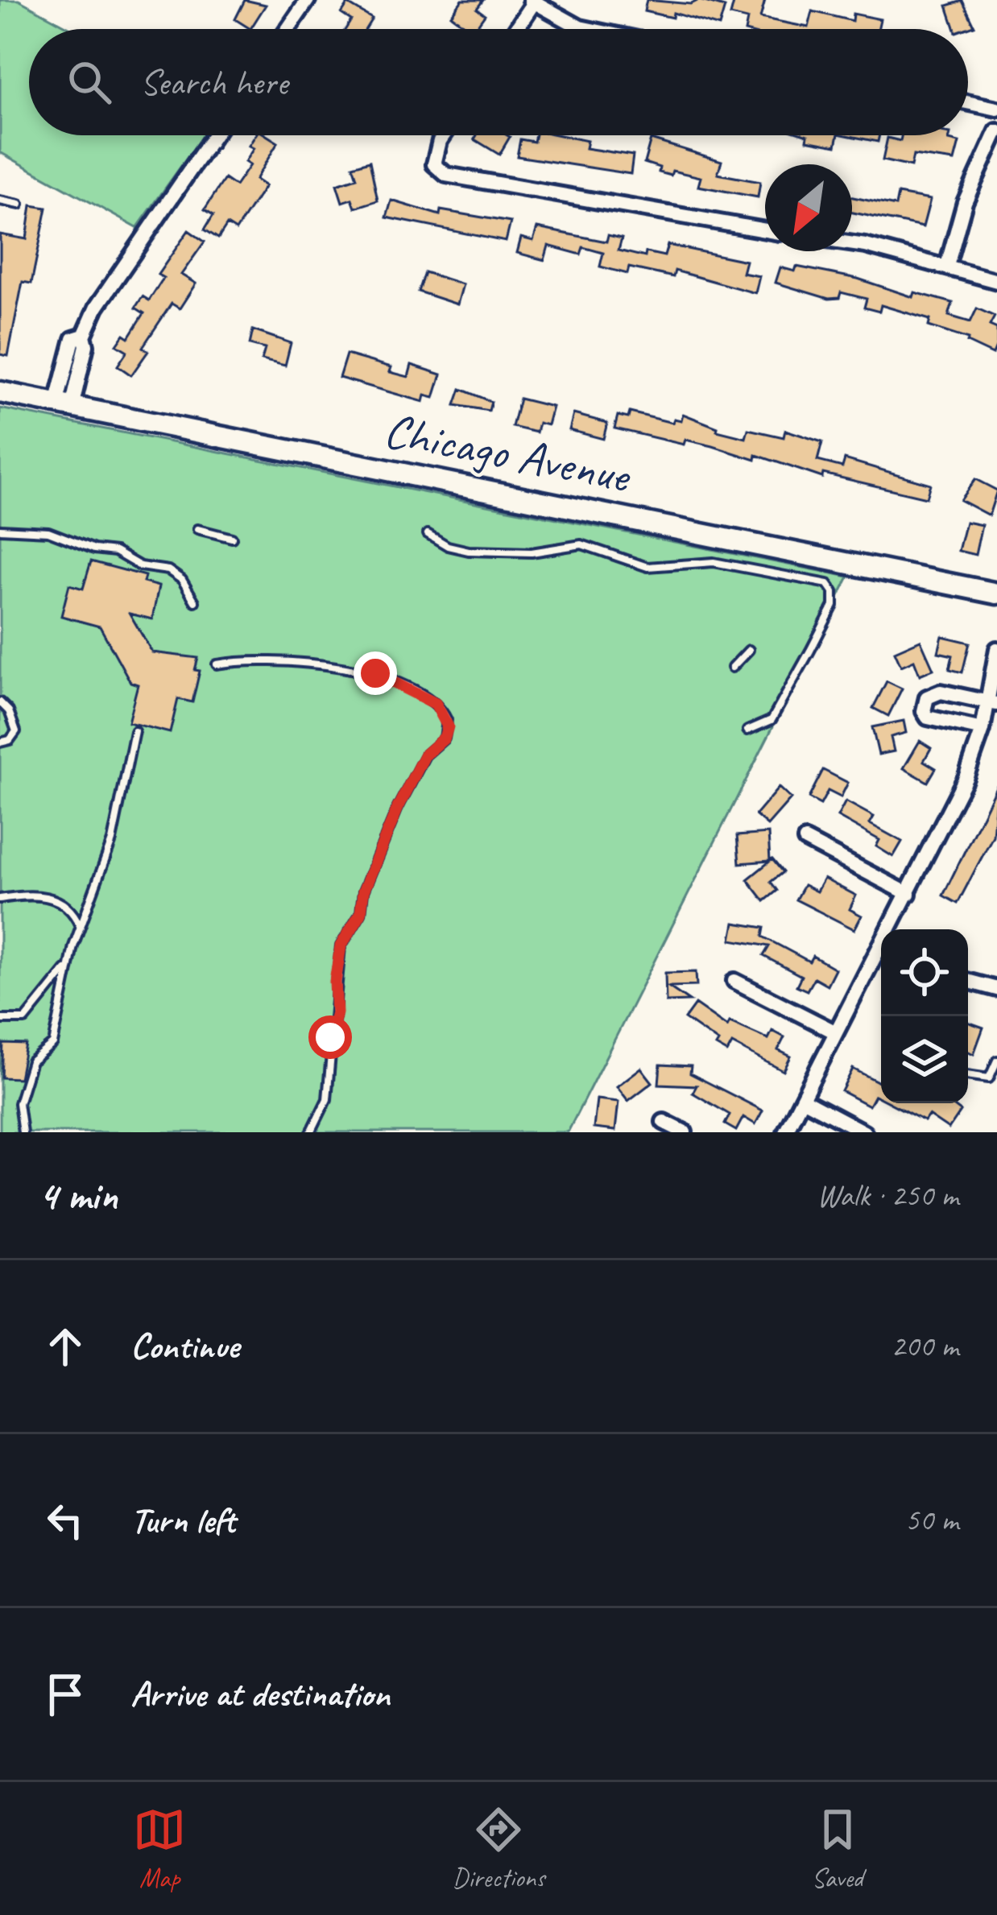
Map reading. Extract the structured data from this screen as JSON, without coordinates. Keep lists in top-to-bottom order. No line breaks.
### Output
{"streets":{"main road":["Chicago Avenue"]},"north":"bottom left","page":{"search":"Search here","heading":["4 min","Walk · 250 m"],"list":[["Continue","200 m"],["Turn left","50 m"],"Arrive at destination"],"nav":["Map","Directions","Saved"]}}
